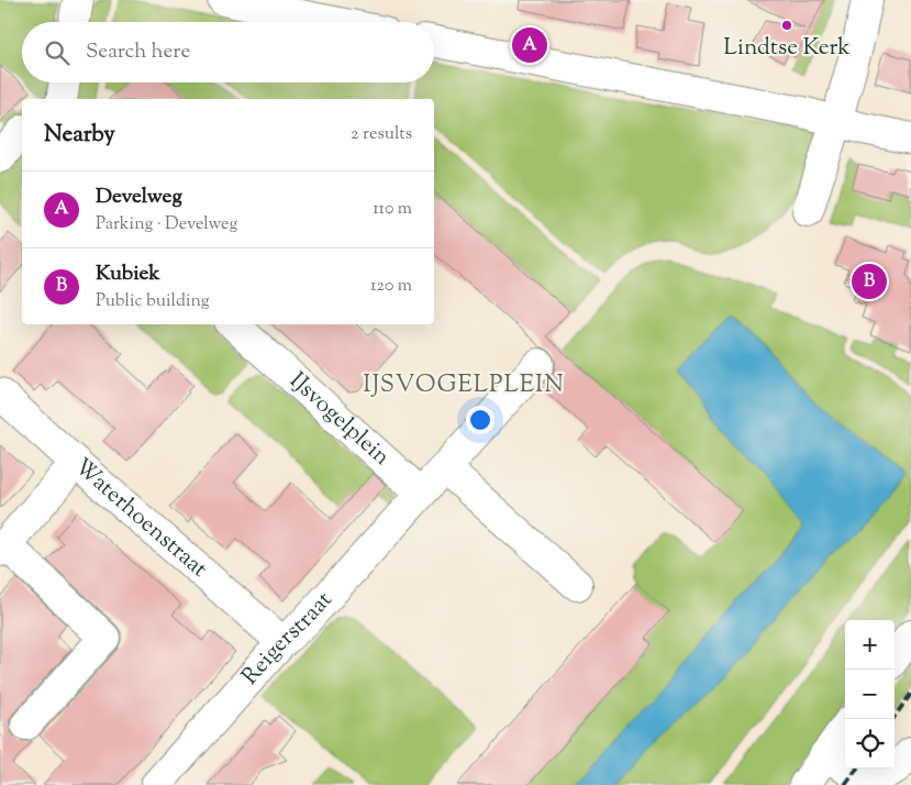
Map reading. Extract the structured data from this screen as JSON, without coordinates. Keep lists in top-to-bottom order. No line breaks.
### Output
{"streets":{"street":["IJsvogelplein","Waterhoenstraat","Reigerstraat"]},"crossings":[["IJsvogelplein","Reigerstraat"],["Waterhoenstraat","Reigerstraat"]],"districts":["IJSVOGELPLEIN"],"places":["Lindtse Kerk"],"page":{"search":"Search here","pins":["A","B"],"heading":["Nearby","2 results"],"list":[{"mark":"A","name":"Develweg","note":"Parking · Develweg","value":"110 m"},{"mark":"B","name":"Kubiek","note":"Public building","value":"120 m"}],"map_buttons":["+","−"]}}
